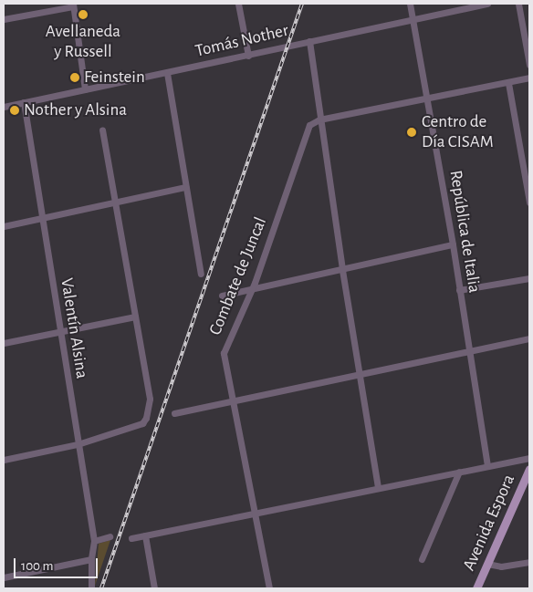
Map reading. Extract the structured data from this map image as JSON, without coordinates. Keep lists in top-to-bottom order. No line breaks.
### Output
{"streets":{"main road":["Avenida Espora"],"street":["Tomás Nother","República de Italia","Combate de Juncal","Valentín Alsina"]},"crossings":[["Tomás Nother","República de Italia"],["Tomás Nother","Valentín Alsina"]],"places":["Avellaneda y Russell","Feinstein","Nother y Alsina","Centro de Día CISAM"],"scale_bar":"100 m"}
